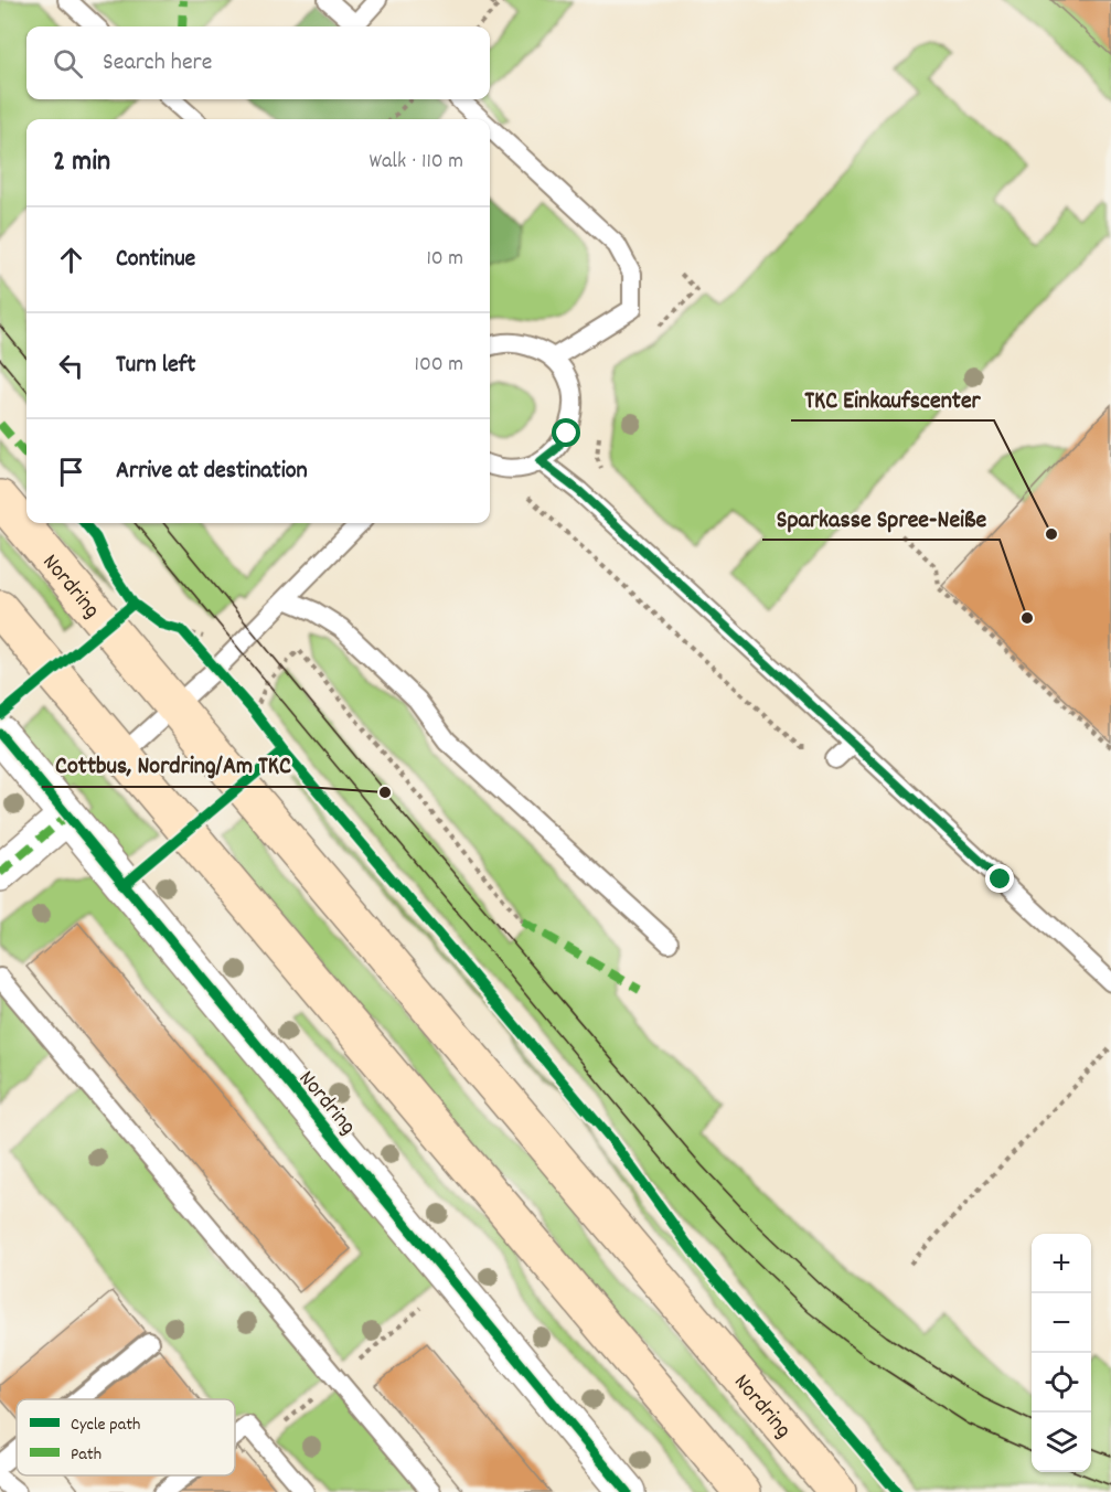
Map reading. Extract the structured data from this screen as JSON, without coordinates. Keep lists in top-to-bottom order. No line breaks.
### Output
{"streets":{"main road":["Nordring"]},"places":["TKC Einkaufscenter","Sparkasse Spree-Neiße","Cottbus, Nordring/Am TKC"],"legend":["Cycle path","Path"],"page":{"search":"Search here","heading":["2 min","Walk · 110 m"],"list":[["Continue","10 m"],["Turn left","100 m"],"Arrive at destination"],"map_buttons":["+","−"]}}
